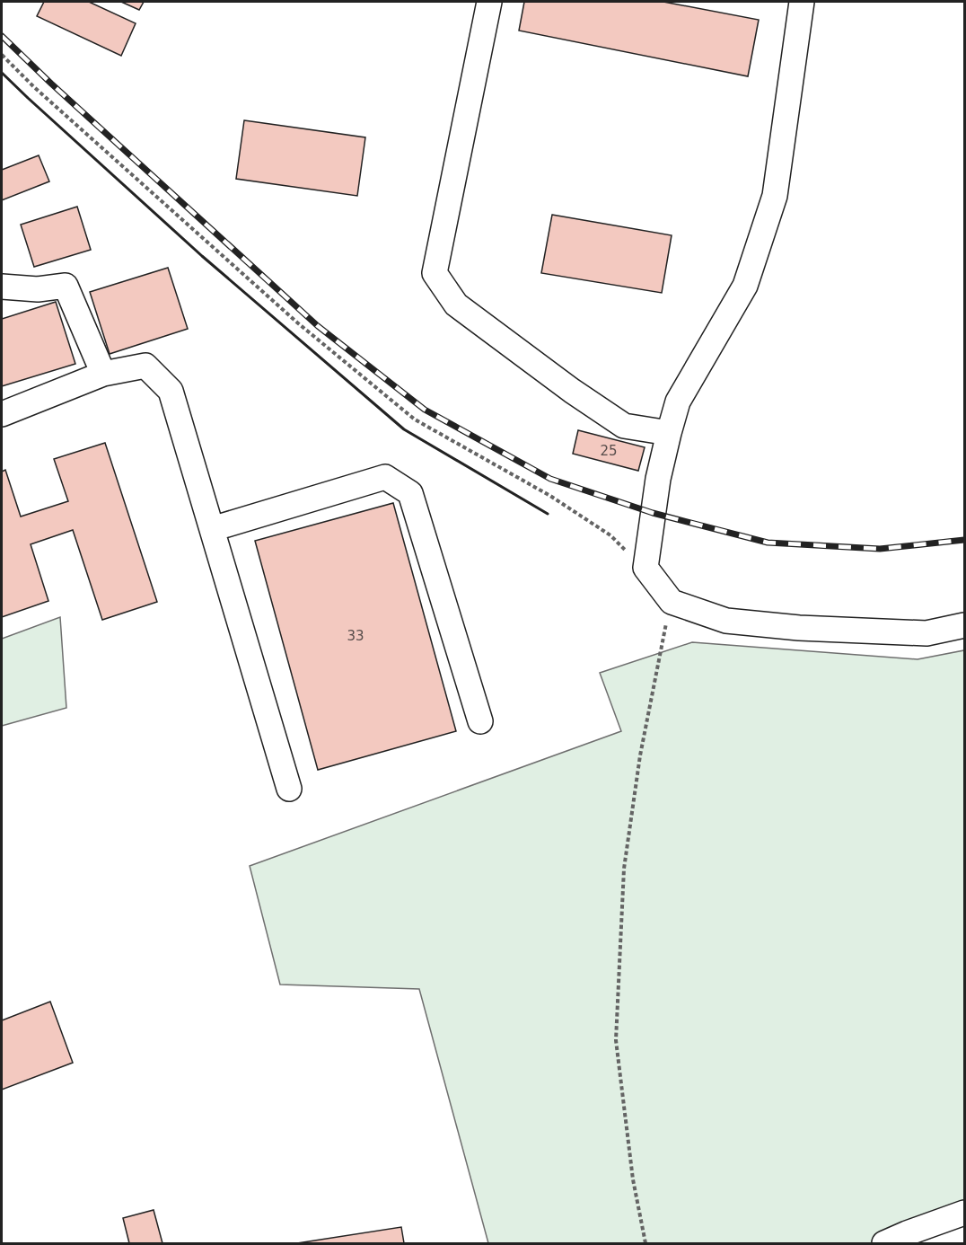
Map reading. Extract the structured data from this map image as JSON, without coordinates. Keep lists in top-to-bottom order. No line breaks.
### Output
{"house_numbers":["25","33"]}
